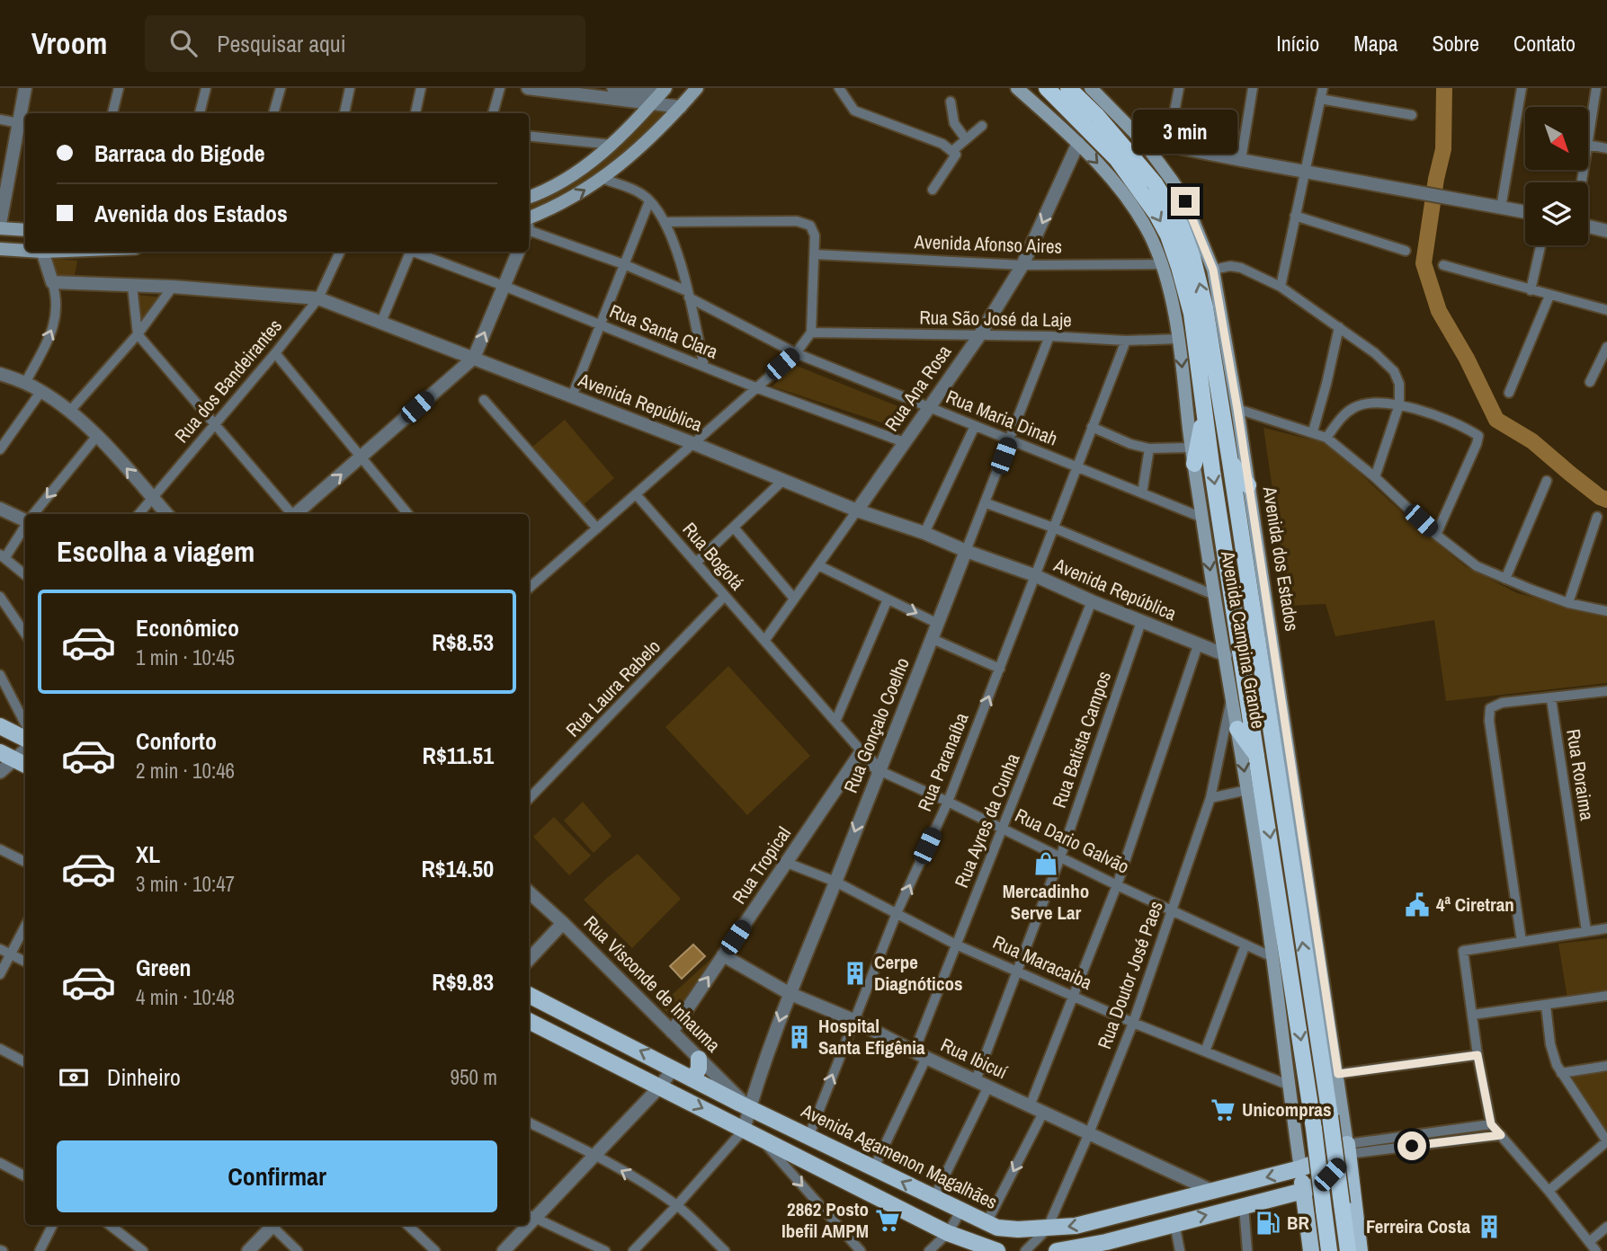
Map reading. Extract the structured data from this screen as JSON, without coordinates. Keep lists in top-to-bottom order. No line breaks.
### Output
{"streets":{"main road":["Avenida dos Estados","Avenida Campina Grande","Avenida Agamenon Magalhães"],"street":["Avenida Afonso Aires","Rua São José da Laje","Rua Santa Clara","Rua dos Bandeirantes","Rua Ana Rosa","Avenida República","Rua Maria Dinah","Rua Bogotá","Rua Laura Rabelo","Rua Gonçalo Coelho","Rua Batista Campos","Rua Paranaíba","Rua Roraima","Rua Ayres da Cunha","Rua Dario Galvão","Rua Tropical","Rua Maracaiba","Rua Doutor José Paes","Rua Visconde de Inhauma","Rua Ibicuí"]},"crossings":[["Avenida Afonso Aires","Rua Ana Rosa"],["Avenida Afonso Aires","Avenida Campina Grande"],["Rua São José da Laje","Rua Ana Rosa"],["Rua São José da Laje","Avenida Campina Grande"],["Rua São José da Laje","Rua Gonçalo Coelho"],["Rua São José da Laje","Rua Paranaíba"],["Rua Santa Clara","Rua Ana Rosa"],["Rua dos Bandeirantes","Avenida República"],["Rua Ana Rosa","Avenida República"],["Rua Ana Rosa","Rua Maria Dinah"],["Rua Ana Rosa","Rua Bogotá"],["Rua Ana Rosa","Avenida Campina Grande"],["Avenida República","Avenida Campina Grande"],["Avenida República","Rua Gonçalo Coelho"],["Avenida República","Rua Batista Campos"],["Avenida República","Rua Paranaíba"],["Avenida República","Rua Ayres da Cunha"],["Rua Maria Dinah","Avenida Campina Grande"],["Rua Maria Dinah","Rua Gonçalo Coelho"],["Rua Maria Dinah","Rua Paranaíba"],["Rua Bogotá","Rua Laura Rabelo"],["Rua Bogotá","Rua Dario Galvão"],["Rua Bogotá","Rua Tropical"],["Avenida dos Estados","Avenida Agamenon Magalhães"],["Avenida Campina Grande","Rua Dario Galvão"],["Avenida Campina Grande","Rua Maracaiba"],["Avenida Campina Grande","Rua Doutor José Paes"],["Avenida Campina Grande","Avenida Agamenon Magalhães"],["Rua Gonçalo Coelho","Rua Dario Galvão"],["Rua Gonçalo Coelho","Rua Maracaiba"],["Rua Gonçalo Coelho","Rua Visconde de Inhauma"],["Rua Gonçalo Coelho","Rua Ibicuí"],["Rua Gonçalo Coelho","Avenida Agamenon Magalhães"],["Rua Batista Campos","Rua Dario Galvão"],["Rua Batista Campos","Rua Maracaiba"],["Rua Batista Campos","Rua Ibicuí"],["Rua Paranaíba","Rua Dario Galvão"],["Rua Paranaíba","Rua Maracaiba"],["Rua Paranaíba","Rua Ibicuí"],["Rua Paranaíba","Avenida Agamenon Magalhães"],["Rua Ayres da Cunha","Rua Dario Galvão"],["Rua Ayres da Cunha","Rua Maracaiba"],["Rua Ayres da Cunha","Rua Ibicuí"],["Rua Ayres da Cunha","Avenida Agamenon Magalhães"],["Rua Dario Galvão","Rua Tropical"],["Rua Dario Galvão","Rua Doutor José Paes"],["Rua Tropical","Rua Maracaiba"],["Rua Tropical","Rua Visconde de Inhauma"],["Rua Tropical","Rua Ibicuí"],["Rua Maracaiba","Rua Doutor José Paes"],["Rua Doutor José Paes","Rua Ibicuí"],["Rua Doutor José Paes","Avenida Agamenon Magalhães"],["Rua Visconde de Inhauma","Avenida Agamenon Magalhães"],["Rua Ibicuí","Avenida Agamenon Magalhães"]],"one_way":["Rua Paranaíba"],"places":{"shop":["Mercadinho Serve Lar"],"public building":["4ª Ciretran"],"building":["Cerpe Diagnóticos","Hospital Santa Efigênia","Ferreira Costa"],"supermarket":["Unicompras","2862 Posto Ibefil AMPM"],"fuel station":["BR"]},"north":"bottom right","page":{"header":"Vroom","search":"Pesquisar aqui","nav":["Início","Mapa","Sobre","Contato"],"bubble":"3 min","banner":["Barraca do Bigode","Avenida dos Estados"],"heading":"Escolha a viagem","list":[{"name":"Econômico","note":"1 min · 10:45","value":"R$8.53"},{"name":"Conforto","note":"2 min · 10:46","value":"R$11.51"},{"name":"XL","note":"3 min · 10:47","value":"R$14.50"},{"name":"Green","note":"4 min · 10:48","value":"R$9.83"}],"pay":["Dinheiro","950 m"],"buttons":"Confirmar"}}
